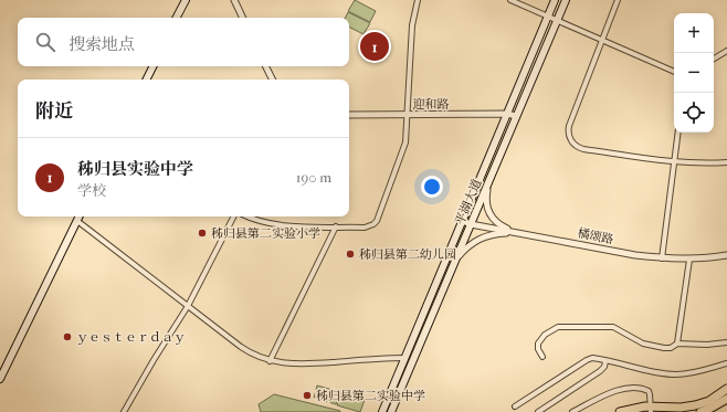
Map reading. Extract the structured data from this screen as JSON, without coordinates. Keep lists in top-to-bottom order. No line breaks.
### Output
{"streets":{"main road":["平湖大道"],"street":["迎和路","橘颂路"]},"crossings":[["迎和路","平湖大道"],["平湖大道","橘颂路"]],"places":["秭归县第二实验小学","秭归县第二幼儿园","ｙｅｓｔｅｒｄａｙ","秭归县第二实验中学"],"page":{"map_buttons":["+","−"],"search":"搜索地点","pins":"1","heading":"附近","list":[{"mark":"1","name":"秭归县实验中学","note":"学校","value":"190 m"}]}}
